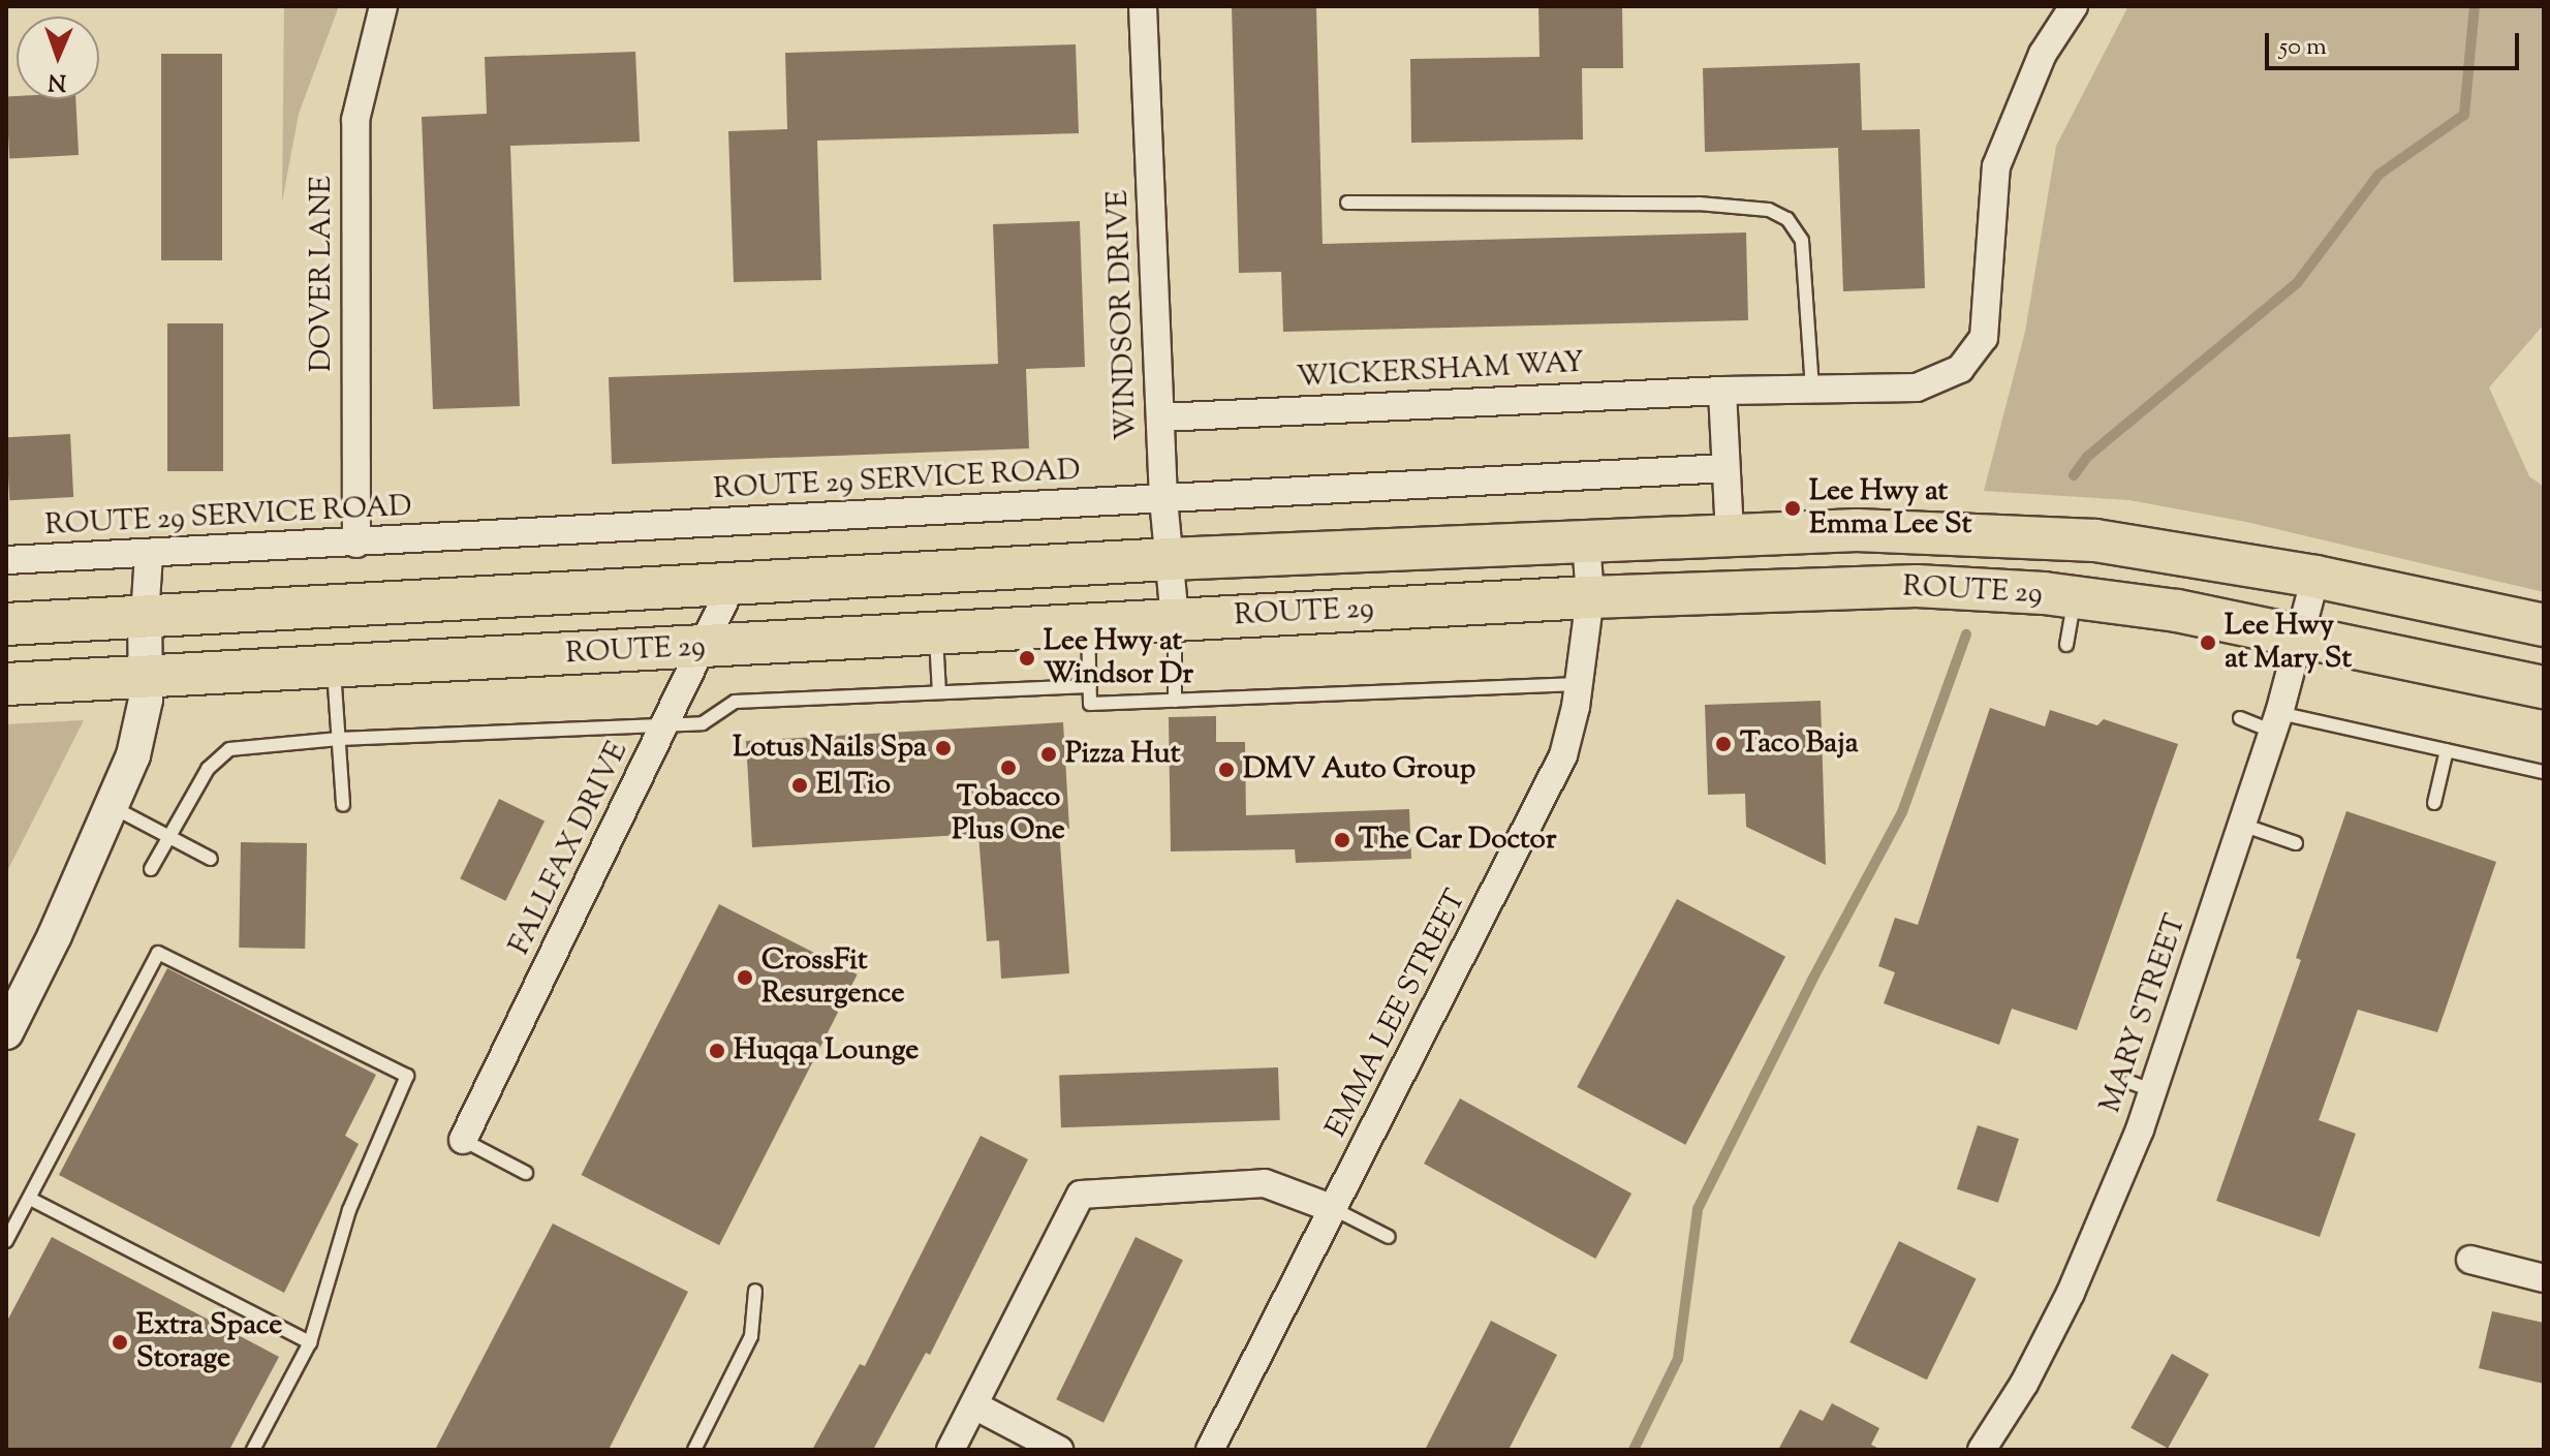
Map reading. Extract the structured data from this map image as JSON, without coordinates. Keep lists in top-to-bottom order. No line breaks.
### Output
{"streets":{"main road":["ROUTE 29"],"street":["DOVER LANE","WINDSOR DRIVE","WICKERSHAM WAY","ROUTE 29 SERVICE ROAD","FALLFAX DRIVE","EMMA LEE STREET","MARY STREET"]},"crossings":[["DOVER LANE","ROUTE 29 SERVICE ROAD"],["WINDSOR DRIVE","WICKERSHAM WAY"],["WINDSOR DRIVE","ROUTE 29 SERVICE ROAD"],["WINDSOR DRIVE","ROUTE 29"],["ROUTE 29","FALLFAX DRIVE"],["ROUTE 29","EMMA LEE STREET"],["ROUTE 29","MARY STREET"]],"places":["Lee Hwy at Emma Lee St","Lee Hwy at Mary St","Lee Hwy at Windsor Dr","Taco Baja","Lotus Nails Spa","Pizza Hut","Tobacco Plus One","DMV Auto Group","El Tio","The Car Doctor","CrossFit Resurgence","Huqqa Lounge","Extra Space Storage"],"scale_bar":"50 m","north":"bottom"}
